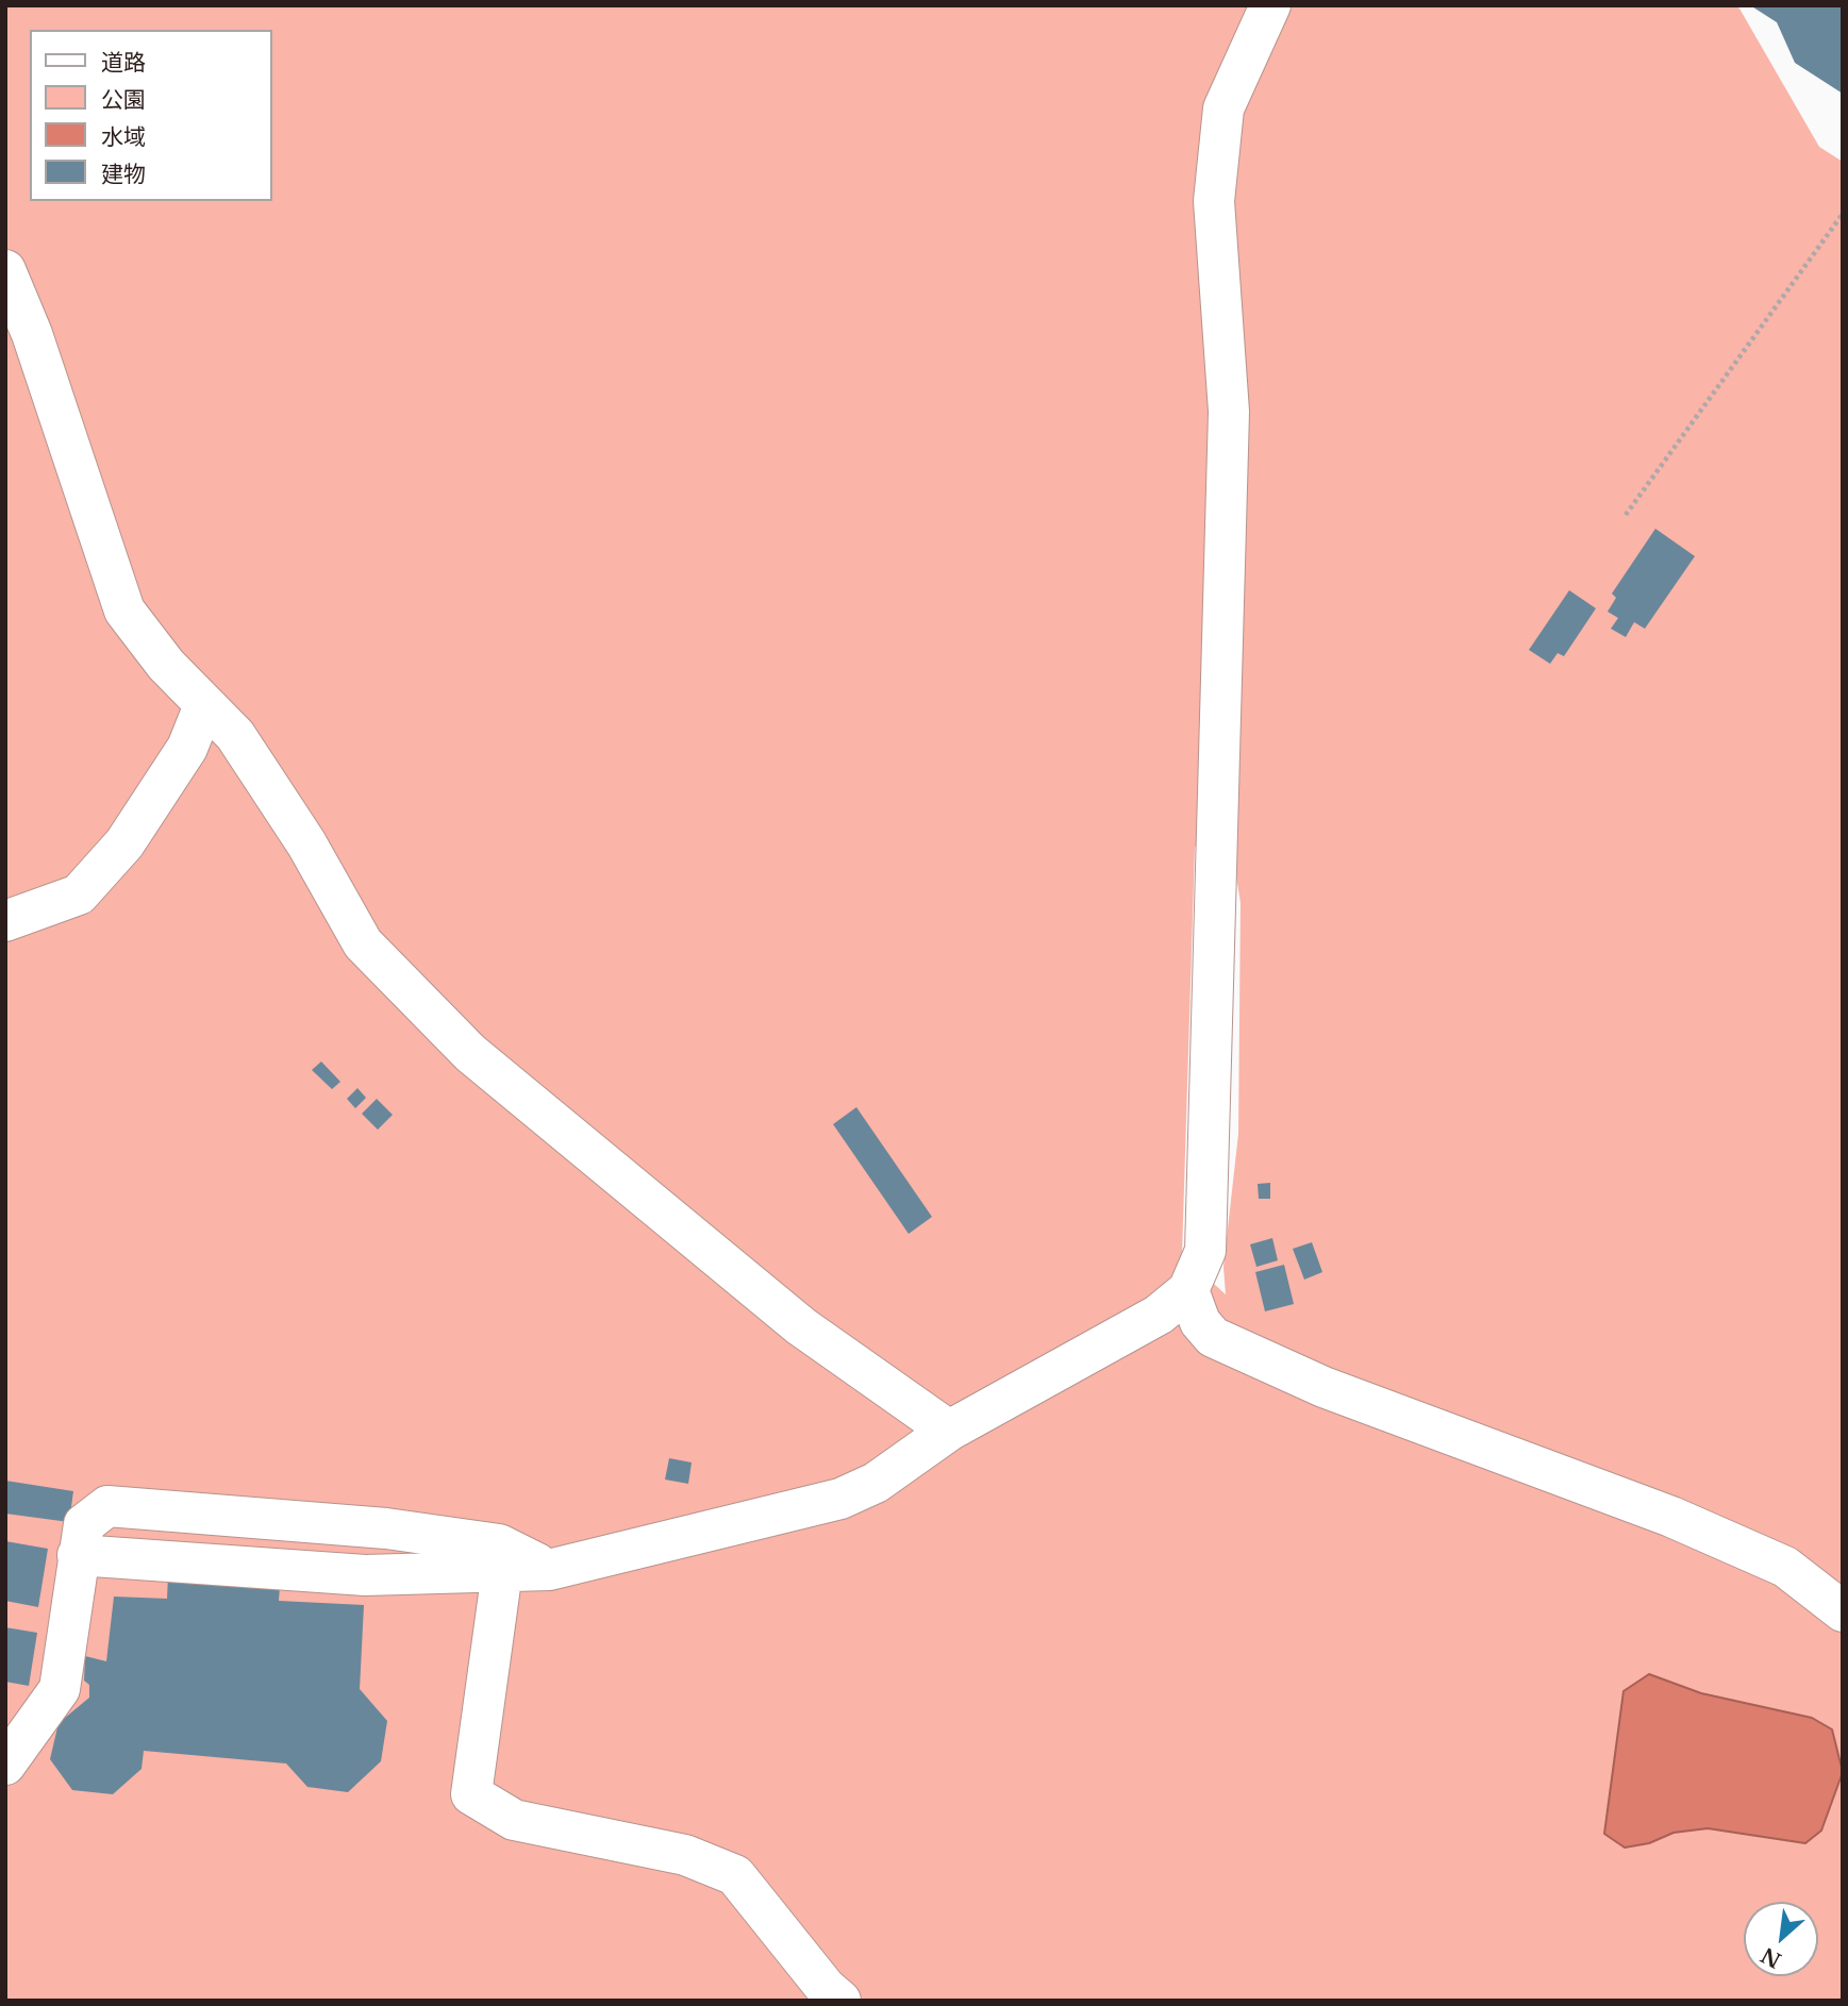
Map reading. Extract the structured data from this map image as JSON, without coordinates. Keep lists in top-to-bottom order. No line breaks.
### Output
{"legend":["道路","公園","水域","建物"],"north":"bottom left"}
